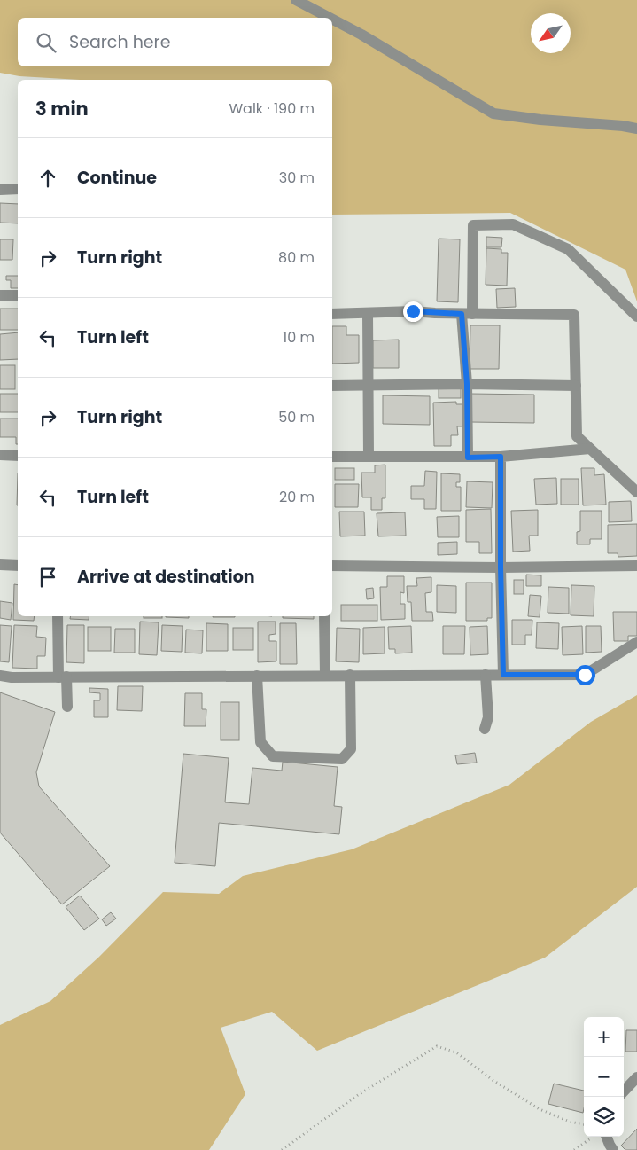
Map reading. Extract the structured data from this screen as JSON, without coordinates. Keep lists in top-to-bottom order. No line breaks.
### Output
{"north":"bottom left","page":{"search":"Search here","heading":["3 min","Walk · 190 m"],"list":[["Continue","30 m"],["Turn right","80 m"],["Turn left","10 m"],["Turn right","50 m"],["Turn left","20 m"],"Arrive at destination"],"map_buttons":["+","−"]}}
